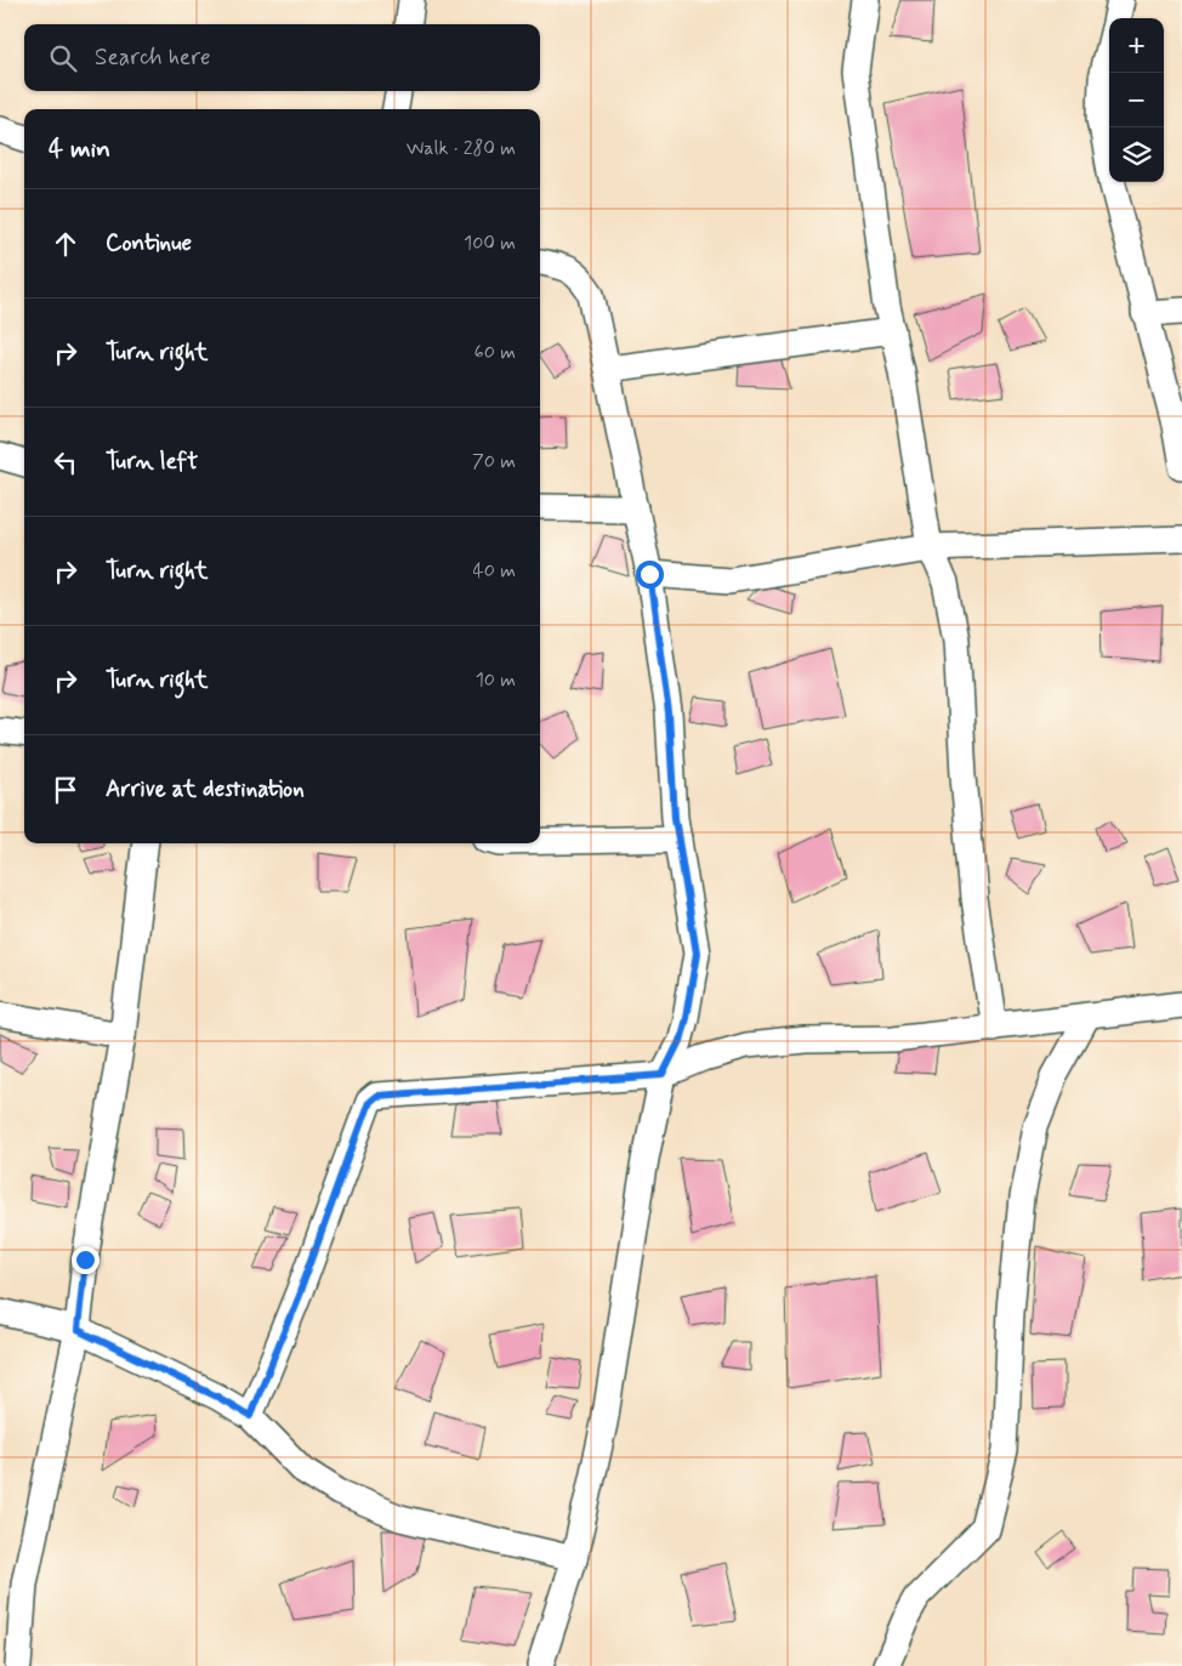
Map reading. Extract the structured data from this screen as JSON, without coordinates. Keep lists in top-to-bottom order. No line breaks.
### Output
{"page":{"map_buttons":["+","−"],"search":"Search here","heading":["4 min","Walk · 280 m"],"list":[["Continue","100 m"],["Turn right","60 m"],["Turn left","70 m"],["Turn right","40 m"],["Turn right","10 m"],"Arrive at destination"]}}
